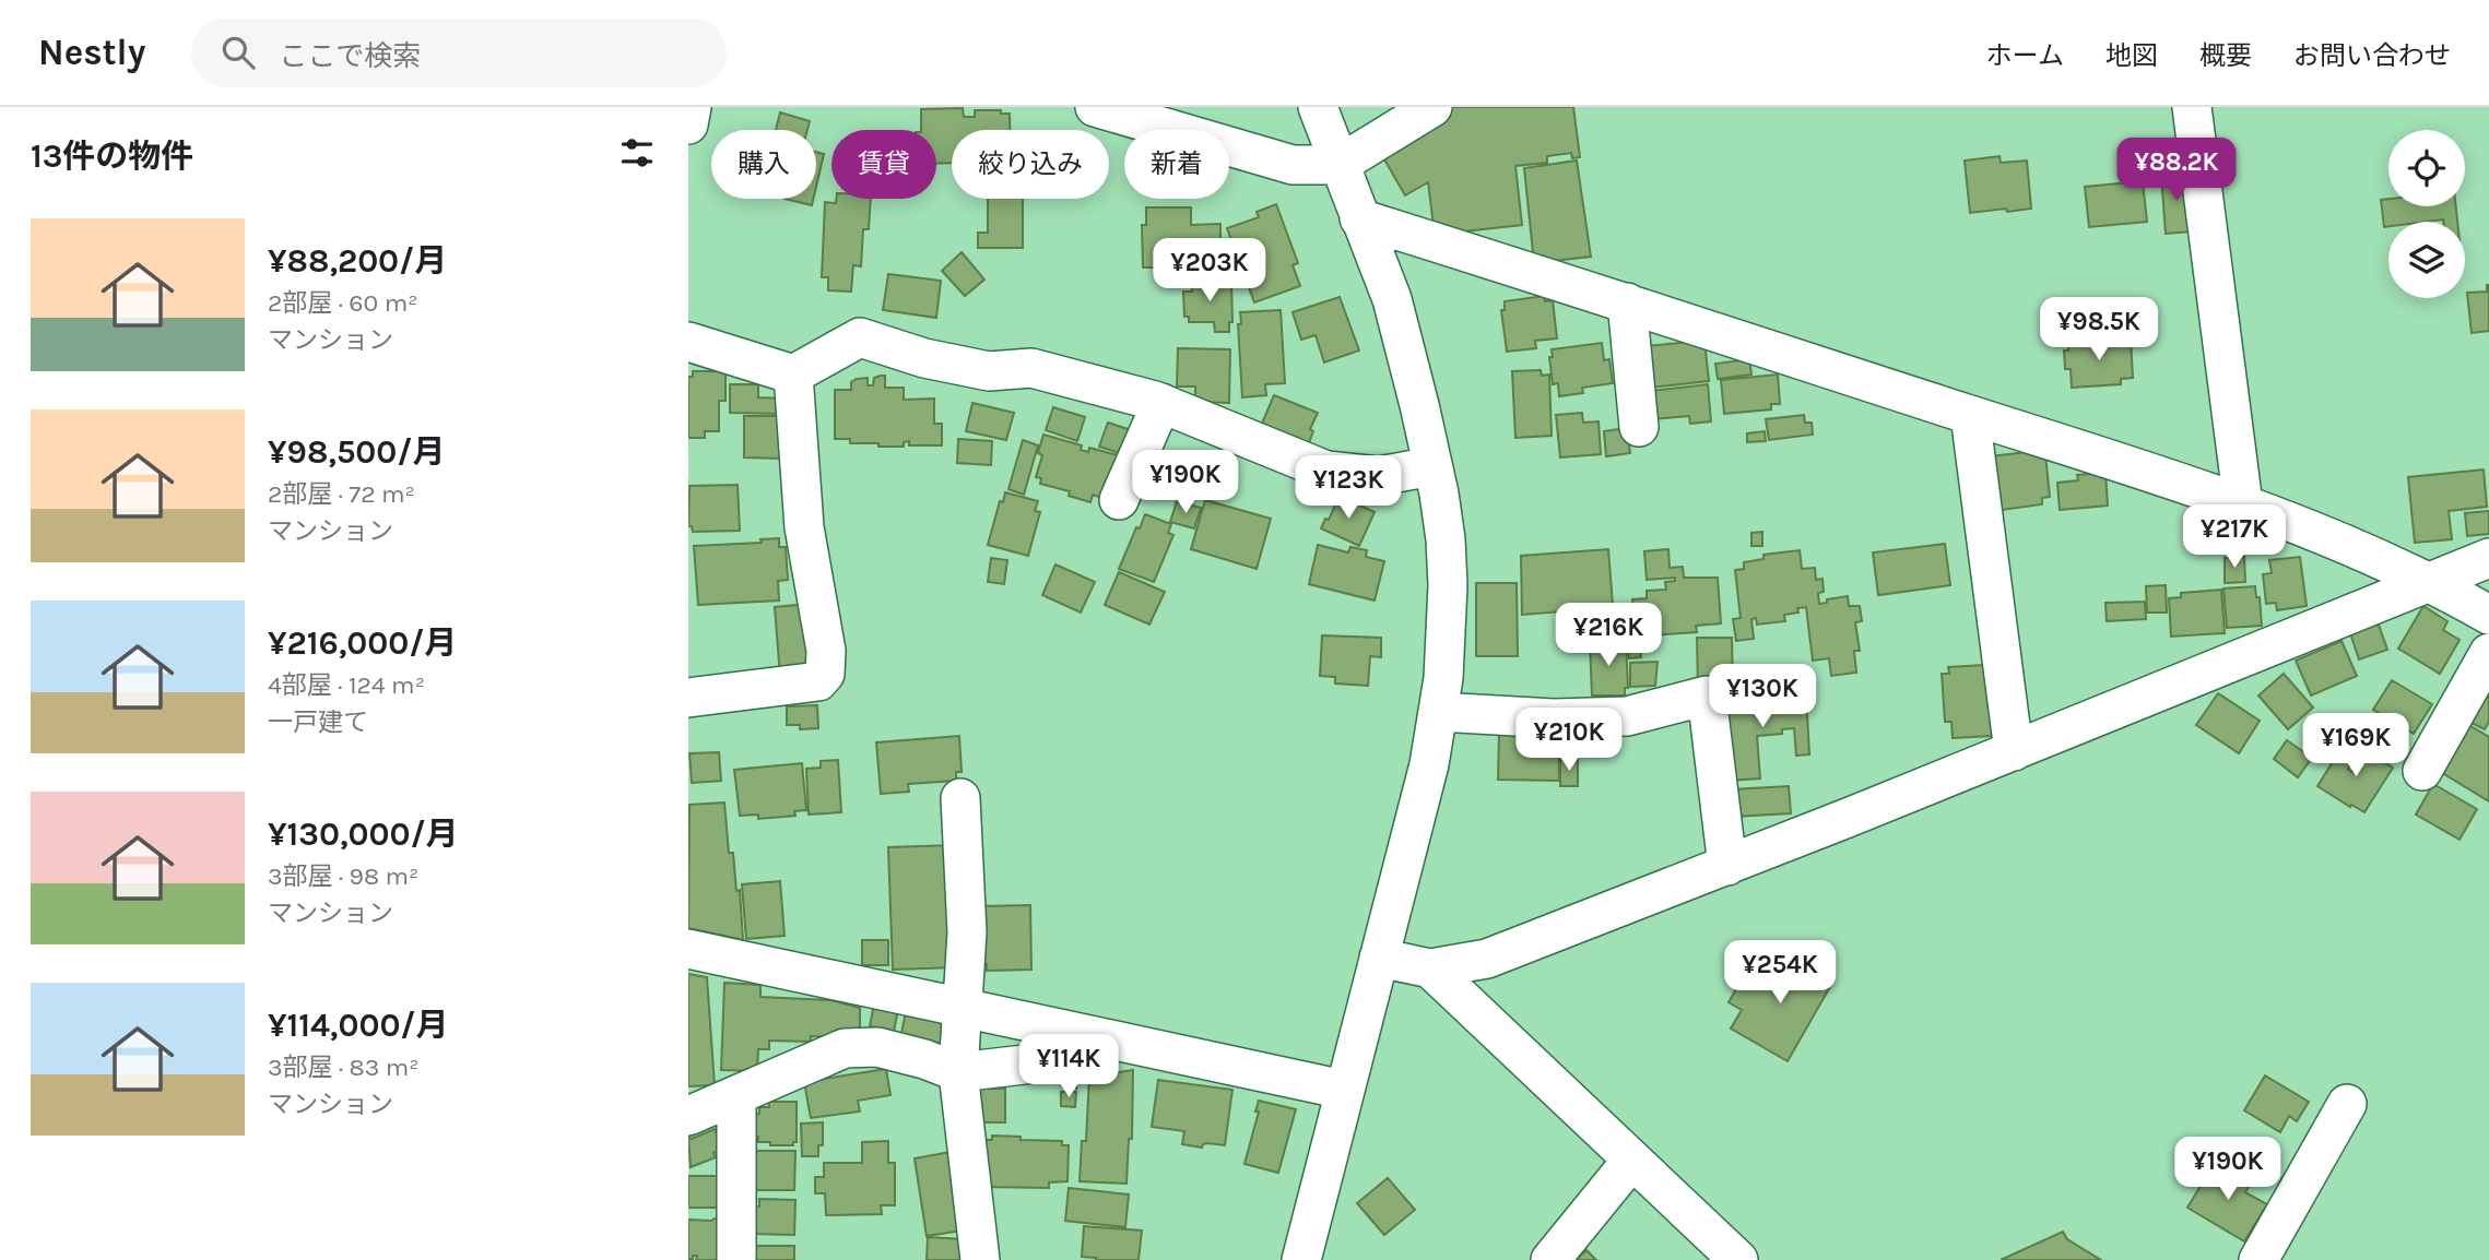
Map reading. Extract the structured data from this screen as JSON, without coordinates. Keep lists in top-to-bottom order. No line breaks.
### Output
{"page":{"header":"Nestly","search":"ここで検索","nav":["ホーム","地図","概要","お問い合わせ"],"heading":"13件の物件","chip":["購入","賃貸","絞り込み","新着"],"price":["¥88.2K","¥203K","¥98.5K","¥190K","¥123K","¥217K","¥216K","¥130K","¥210K","¥169K","¥254K","¥114K","¥190K"],"list":[{"name":"¥88,200/月","note":"2部屋 · 60 m² · マンション"},{"name":"¥98,500/月","note":"2部屋 · 72 m² · マンション"},{"name":"¥216,000/月","note":"4部屋 · 124 m² · 一戸建て"},{"name":"¥130,000/月","note":"3部屋 · 98 m² · マンション"},{"name":"¥114,000/月","note":"3部屋 · 83 m² · マンション"}]}}
